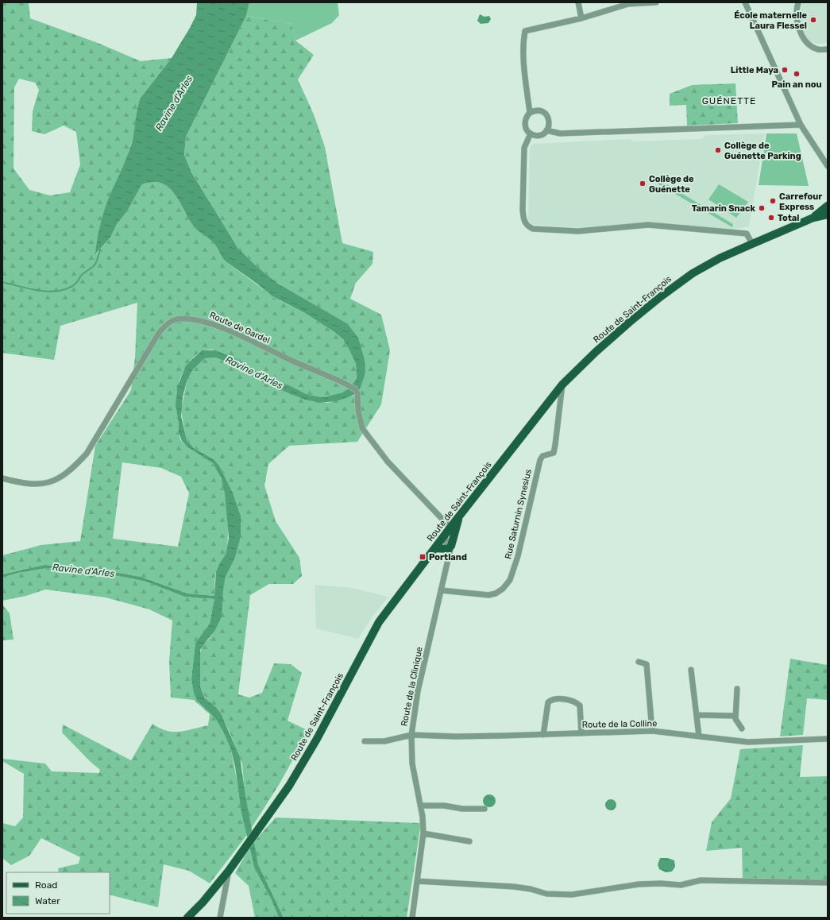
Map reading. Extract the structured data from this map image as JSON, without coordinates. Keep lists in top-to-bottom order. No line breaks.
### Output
{"streets":{"main road":["Route de Saint-François"],"street":["Route de Gardel","Rue Saturnin Synesius","Route de la Clinique","Route de la Colline"]},"crossings":[["Route de Saint-François","Route de Gardel"],["Route de Saint-François","Rue Saturnin Synesius"],["Route de Saint-François","Route de la Clinique"],["Route de Gardel","Route de la Clinique"],["Rue Saturnin Synesius","Route de la Clinique"],["Route de la Clinique","Route de la Colline"]],"districts":["GUÉNETTE"],"water":["Ravine d'Arles"],"places":{"other":["École maternelle Laura Flessel","Little Maya","Pain an nou","Collège de Guénette Parking","Collège de Guénette","Carrefour Express","Tamarin Snack","Total"],"transit":["Portland"]},"legend":["Road","Water"]}
